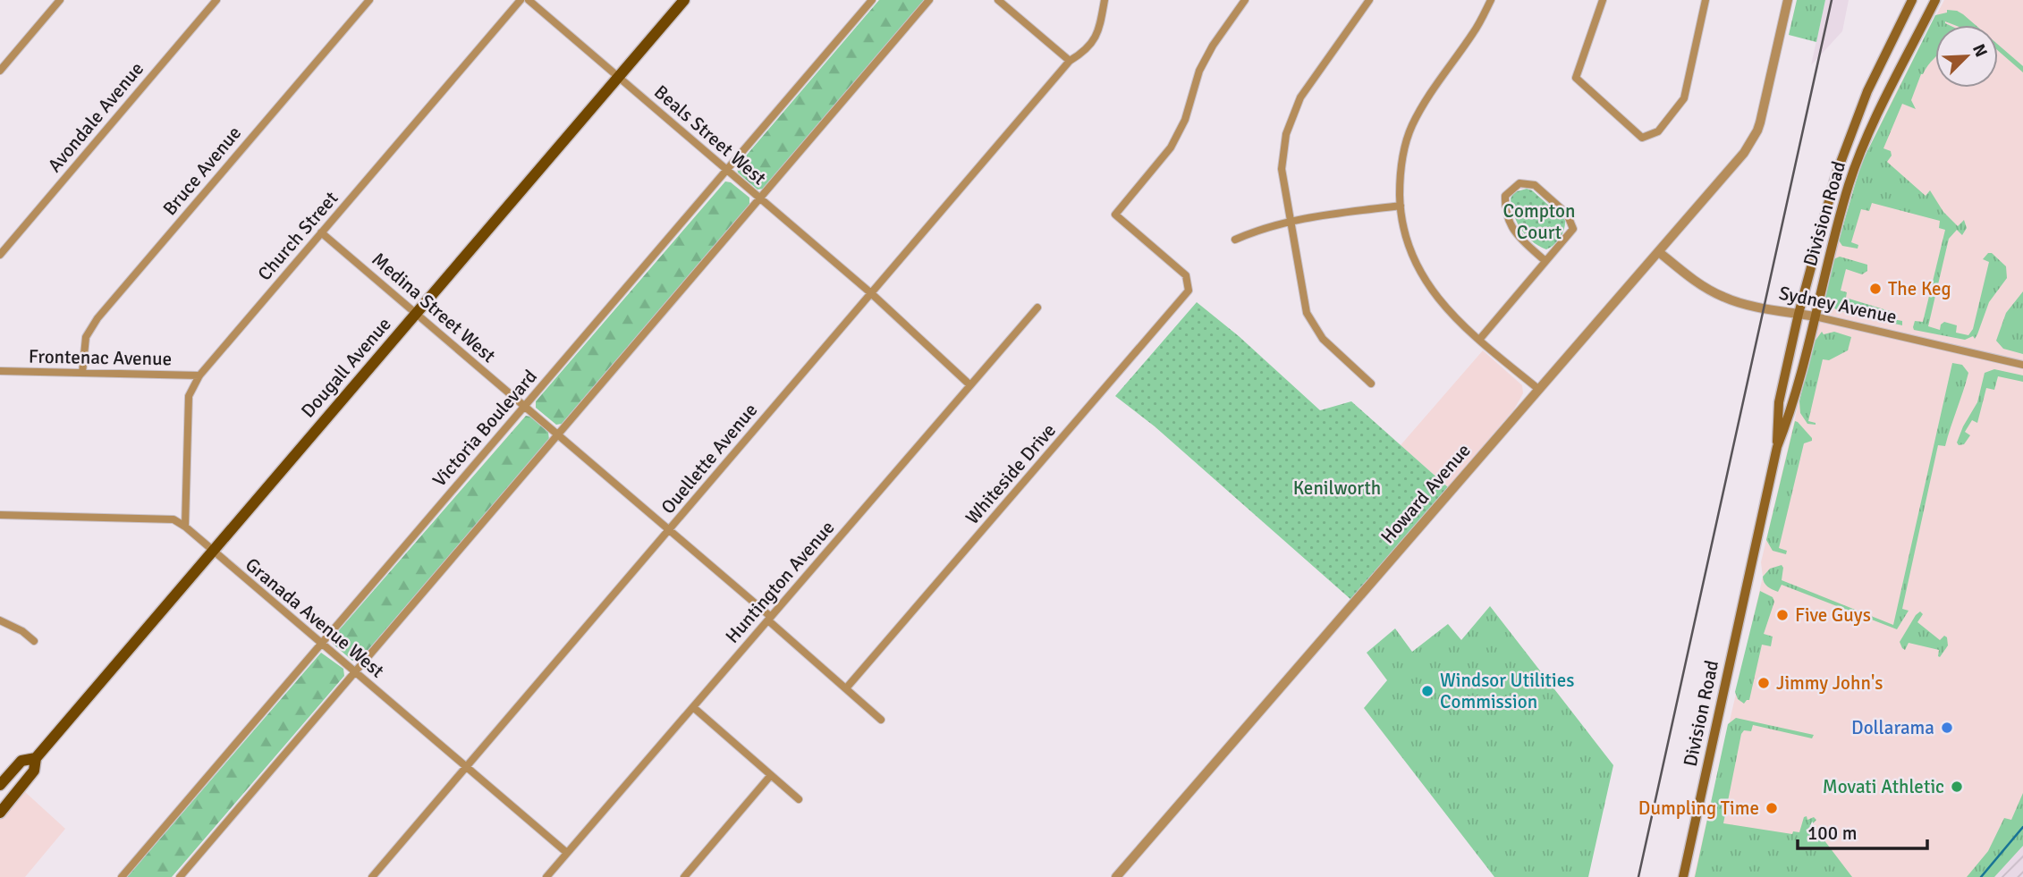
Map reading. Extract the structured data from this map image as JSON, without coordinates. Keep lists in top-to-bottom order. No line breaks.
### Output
{"streets":{"main road":["Division Road","Dougall Avenue"],"street":["Avondale Avenue","Beals Street West","Bruce Avenue","Church Street","Sydney Avenue","Medina Street West","Frontenac Avenue","Victoria Boulevard","Ouellette Avenue","Whiteside Drive","Howard Avenue","Huntington Avenue","Granada Avenue West"]},"crossings":[["Beals Street West","Dougall Avenue"],["Beals Street West","Victoria Boulevard"],["Beals Street West","Ouellette Avenue"],["Beals Street West","Huntington Avenue"],["Bruce Avenue","Frontenac Avenue"],["Division Road","Sydney Avenue"],["Church Street","Medina Street West"],["Church Street","Frontenac Avenue"],["Church Street","Granada Avenue West"],["Sydney Avenue","Howard Avenue"],["Medina Street West","Dougall Avenue"],["Medina Street West","Victoria Boulevard"],["Medina Street West","Ouellette Avenue"],["Medina Street West","Whiteside Drive"],["Medina Street West","Huntington Avenue"],["Dougall Avenue","Granada Avenue West"],["Victoria Boulevard","Granada Avenue West"],["Ouellette Avenue","Granada Avenue West"],["Huntington Avenue","Granada Avenue West"]],"parks":["Compton Court","Kenilworth"],"places":["The Keg","Five Guys","Jimmy John's","Windsor Utilities Commission","Dollarama","Movati Athletic","Dumpling Time"],"scale_bar":"100 m","north":"top right"}
